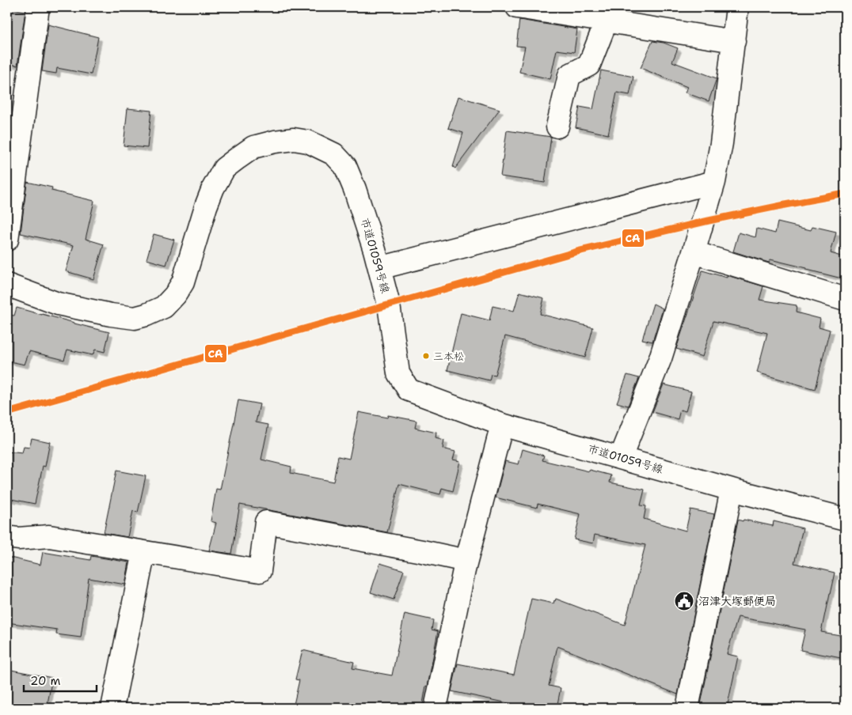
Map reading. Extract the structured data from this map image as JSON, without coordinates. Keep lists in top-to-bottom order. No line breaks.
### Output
{"streets":{"street":["市道01059号線"]},"places":{"other":["三本松"],"public building":["沼津大塚郵便局"]},"lines":["transit line CA"],"scale_bar":"20 m"}
